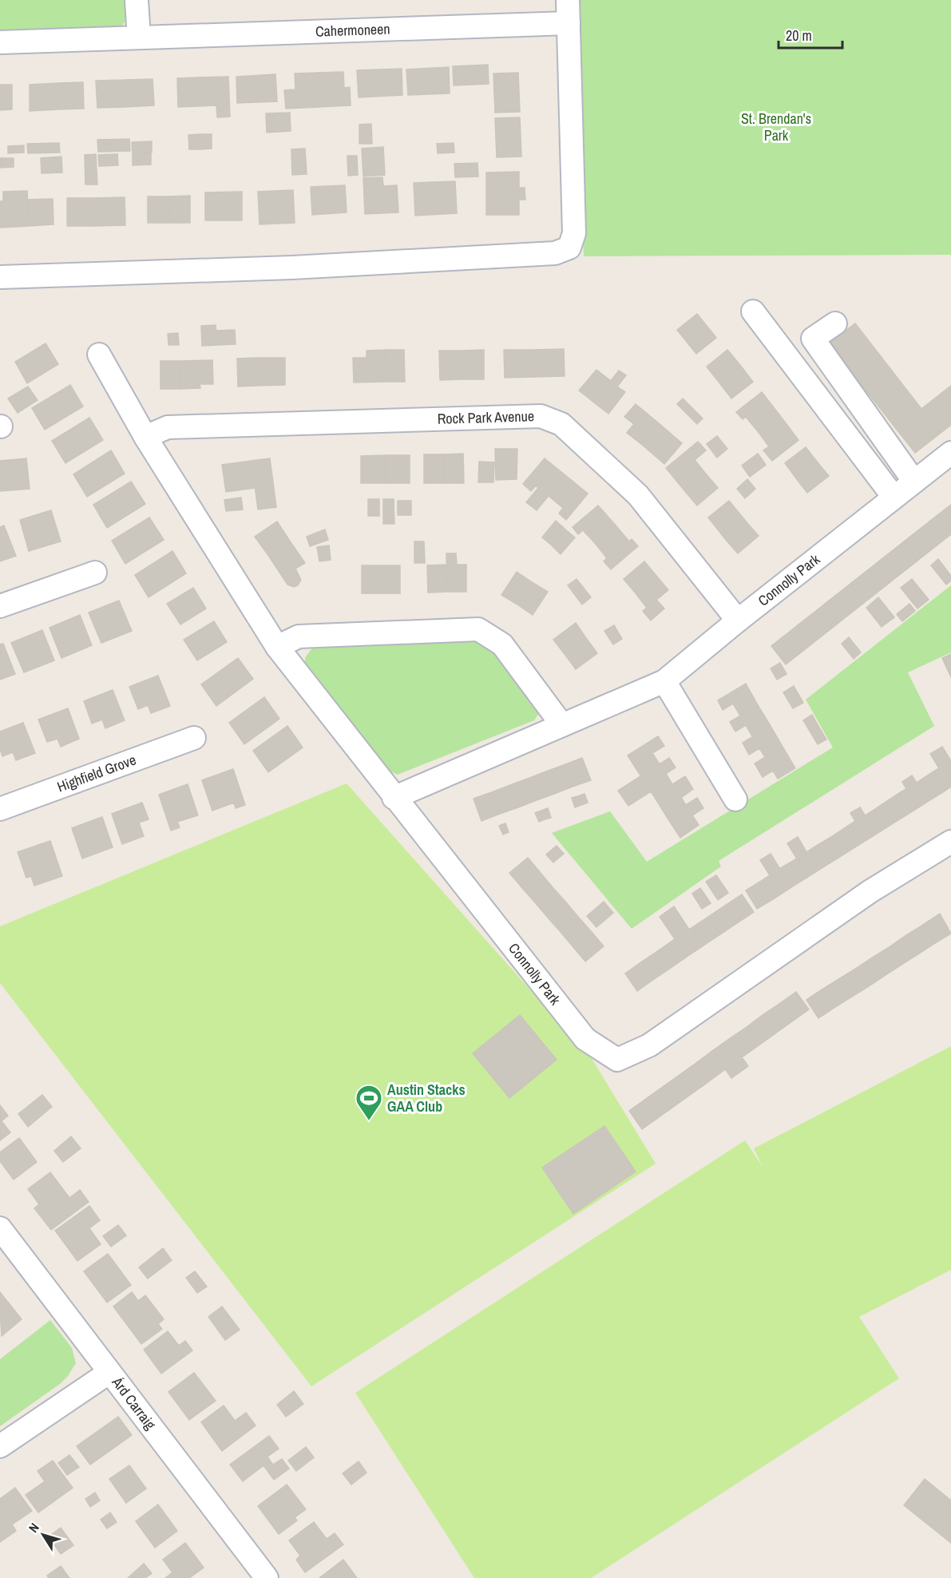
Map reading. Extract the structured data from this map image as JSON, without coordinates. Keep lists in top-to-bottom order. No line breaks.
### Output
{"streets":{"street":["Cahermoneen","Rock Park Avenue","Connolly Park","Highfield Grove","Árd Carraig"]},"crossings":[["Rock Park Avenue","Connolly Park"]],"parks":["St. Brendan's Park"],"places":{"sports":["Austin Stacks GAA Club"]},"scale_bar":"20 m","north":"top left"}
